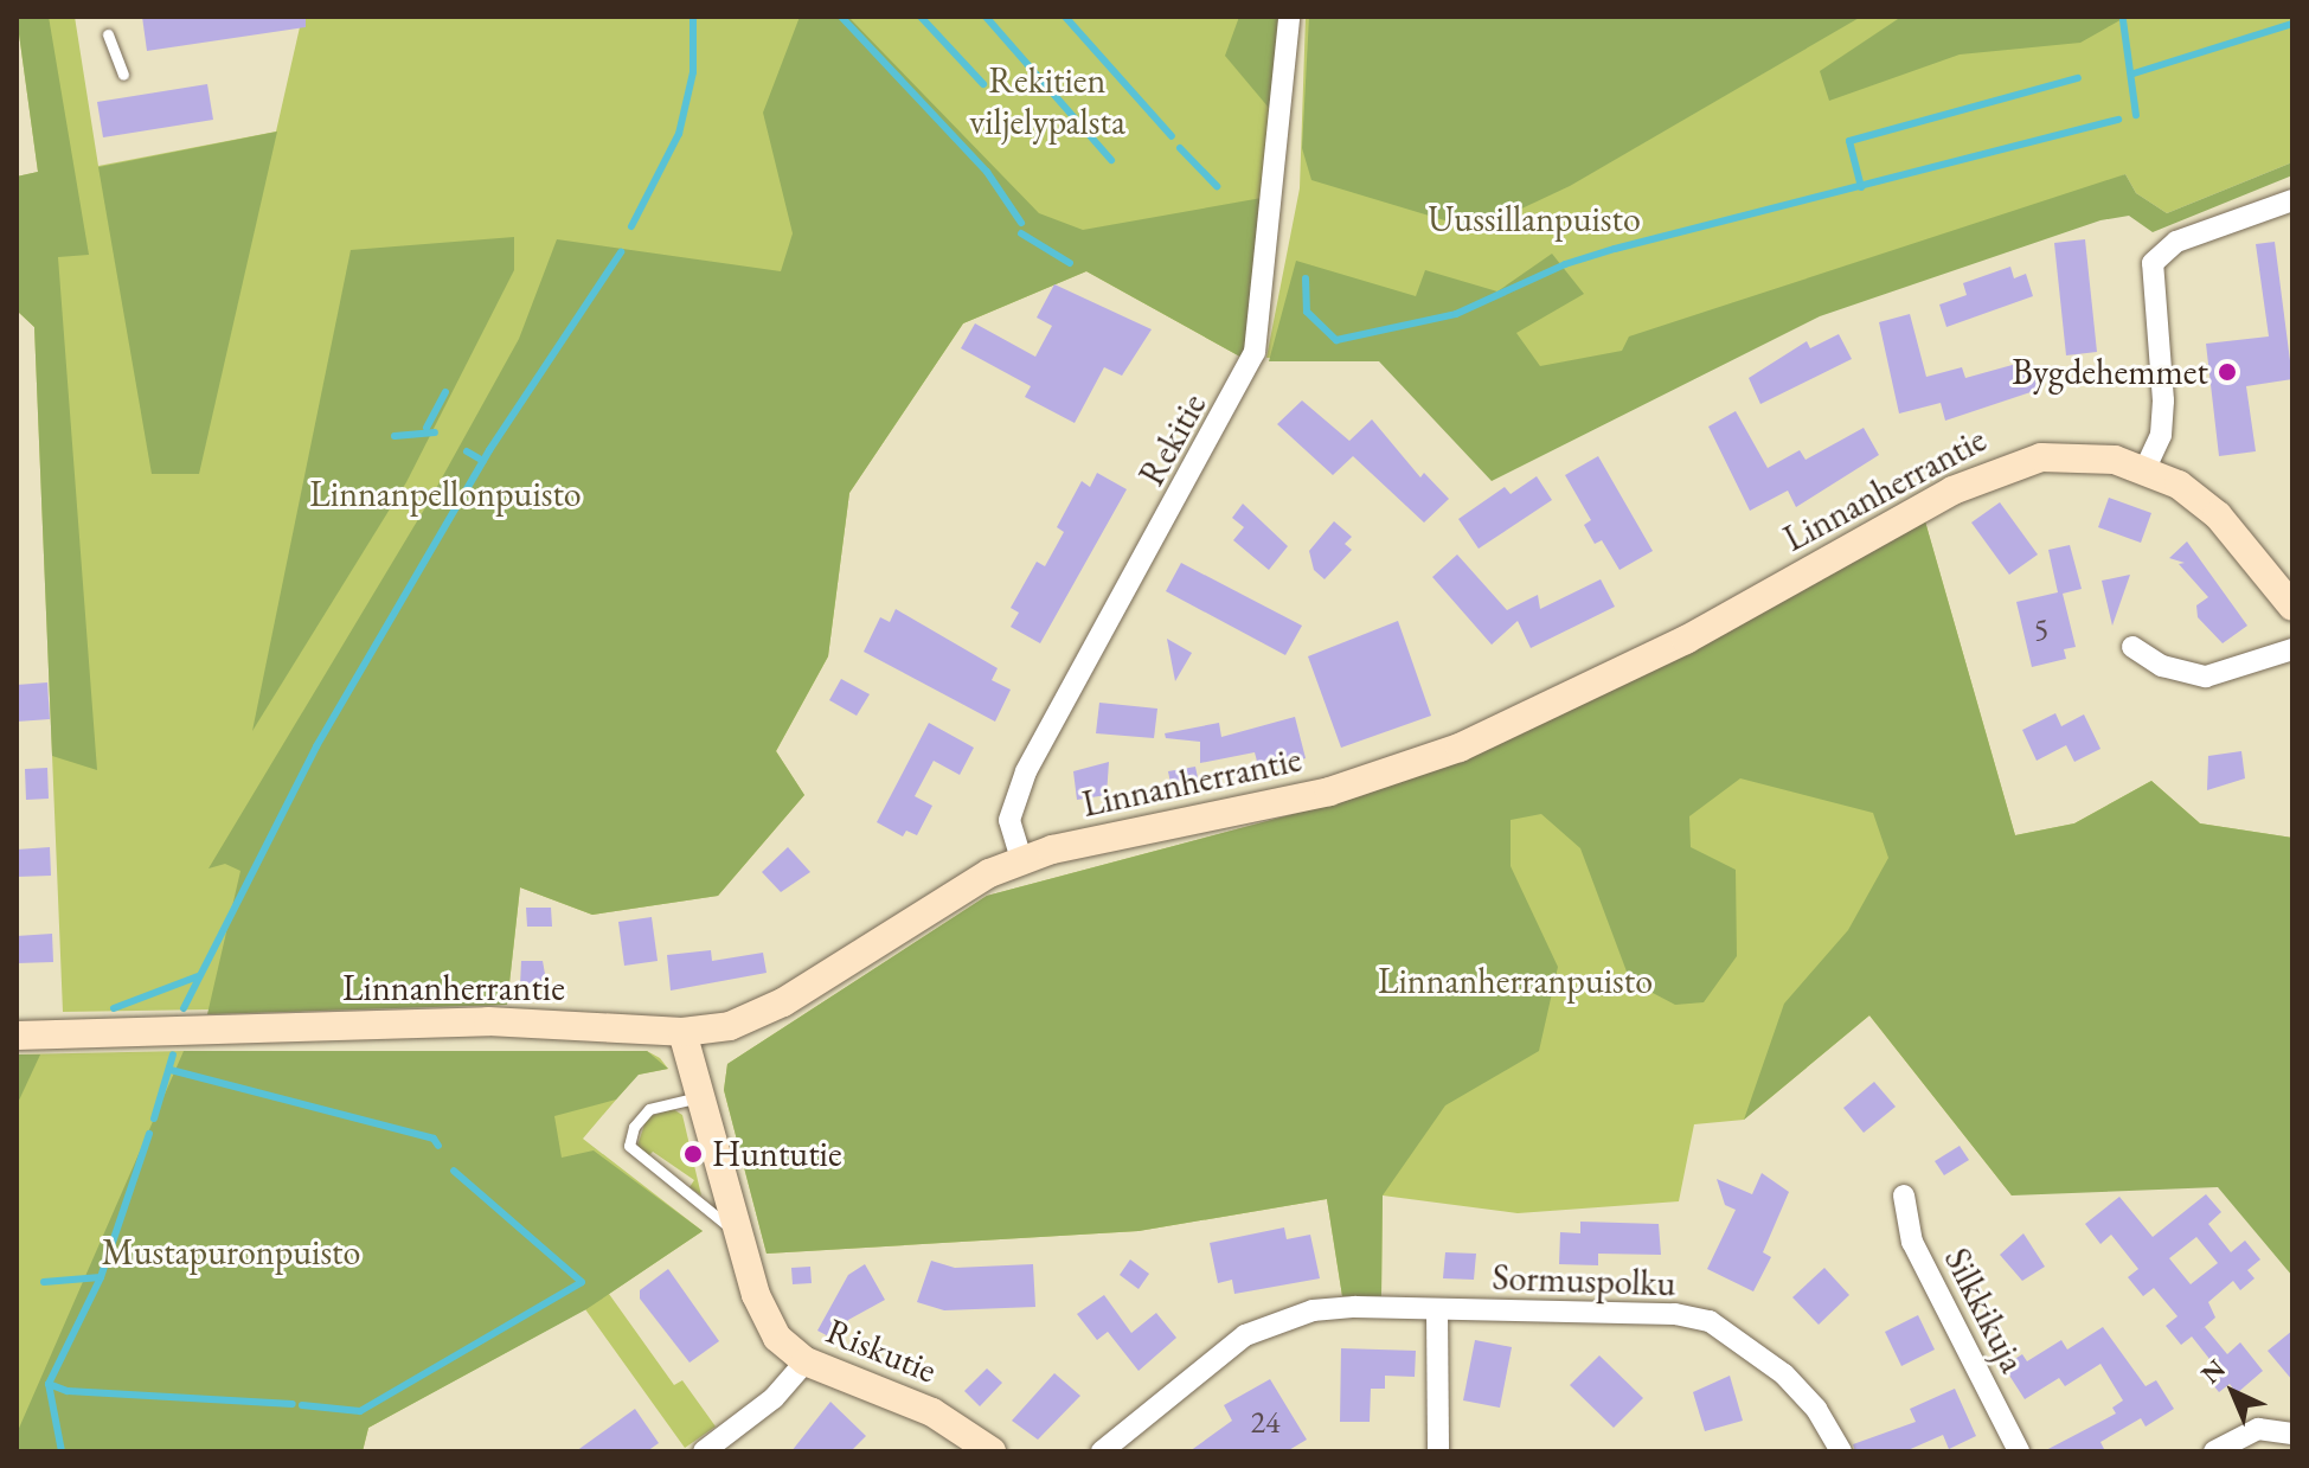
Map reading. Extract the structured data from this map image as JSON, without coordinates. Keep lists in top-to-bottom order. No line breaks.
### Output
{"streets":{"street":["Rekitie","Linnanherrantie","Sormuspolku","Silkkikuja","Riskutie"]},"crossings":[["Rekitie","Linnanherrantie"],["Linnanherrantie","Riskutie"]],"parks":["Rekitien viljelypalsta","Uussillanpuisto","Linnanpellonpuisto","Linnanherranpuisto","Mustapuronpuisto"],"places":["Bygdehemmet","Huntutie"],"house_numbers":["5","24"],"north":"top left"}
